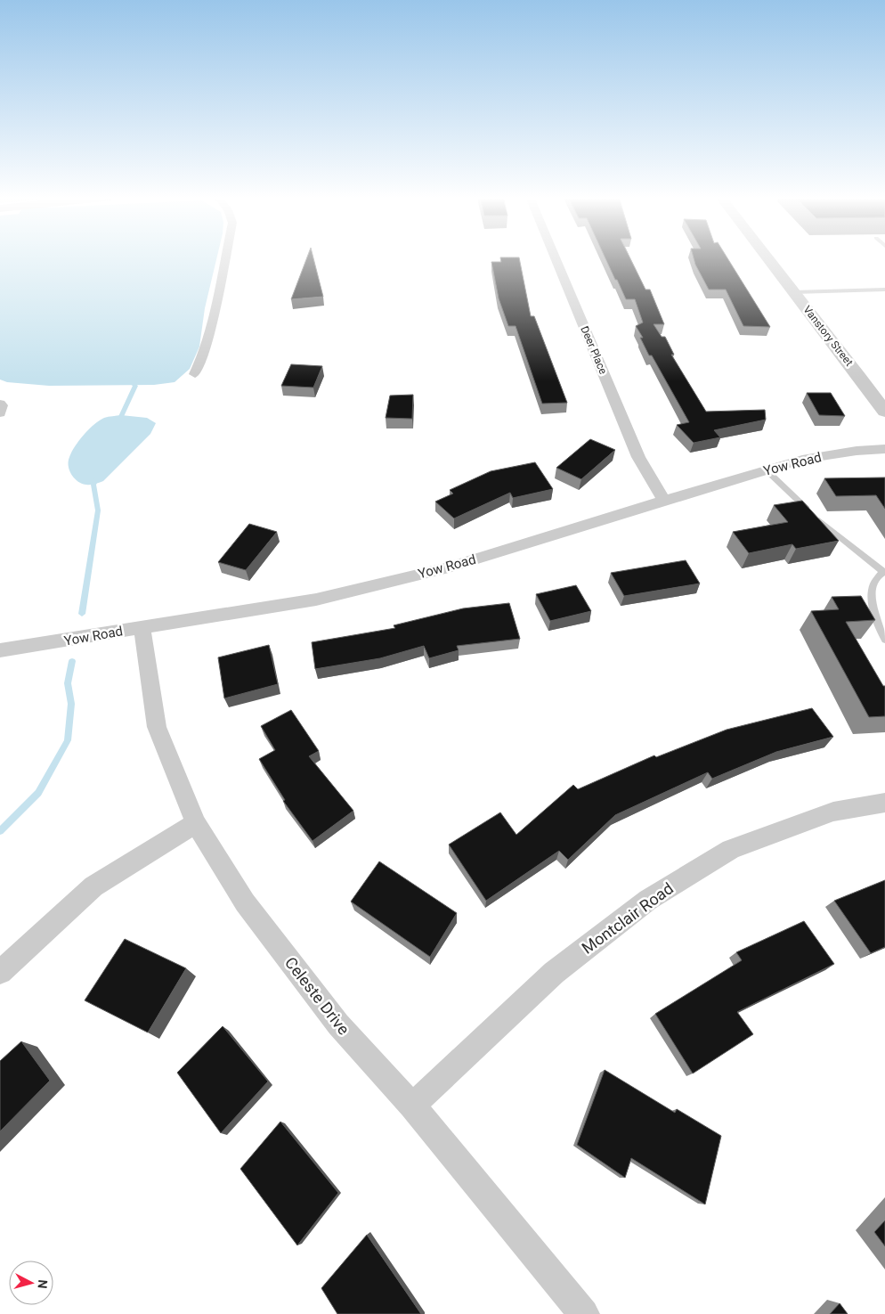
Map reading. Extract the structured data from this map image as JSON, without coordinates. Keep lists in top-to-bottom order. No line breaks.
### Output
{"streets":{"street":["Vanstory Street","Deer Place","Yow Road","Montclair Road","Celeste Drive"]},"crossings":[["Deer Place","Yow Road"],["Yow Road","Celeste Drive"],["Montclair Road","Celeste Drive"]],"north":"right"}
